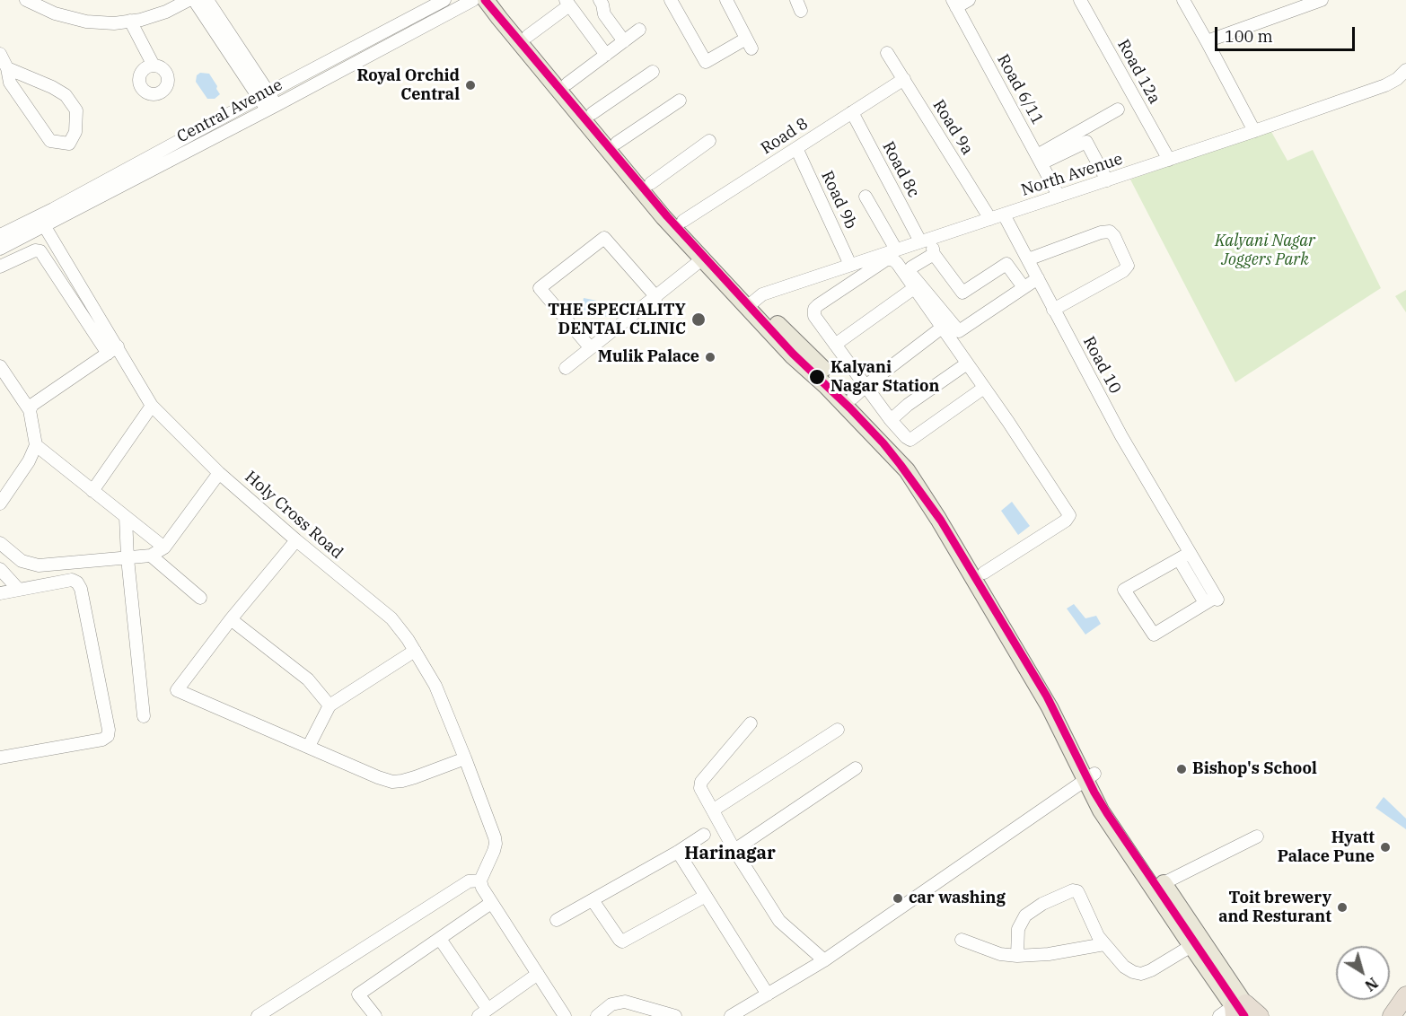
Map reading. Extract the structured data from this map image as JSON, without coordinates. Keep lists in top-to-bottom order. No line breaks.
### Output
{"streets":{"street":["Road 12a","Road 6/11","Central Avenue","Road 9a","Road 8","Road 8c","North Avenue","Road 9b","Road 10","Holy Cross Road"]},"crossings":[["Road 12a","North Avenue"],["Road 6/11","North Avenue"],["Central Avenue","Holy Cross Road"],["Road 9a","Road 8"],["Road 9a","North Avenue"],["Road 8","Road 8c"],["Road 8","Road 9b"],["Road 8c","North Avenue"],["North Avenue","Road 9b"],["North Avenue","Road 10"]],"districts":["Harinagar"],"parks":["Kalyani Nagar Joggers Park"],"places":["Royal Orchid Central","THE SPECIALITY DENTAL CLINIC","Mulik Palace","Kalyani Nagar Station","Bishop's School","Hyatt Palace Pune","car washing","Toit brewery and Resturant"],"scale_bar":"100 m","north":"bottom right"}
